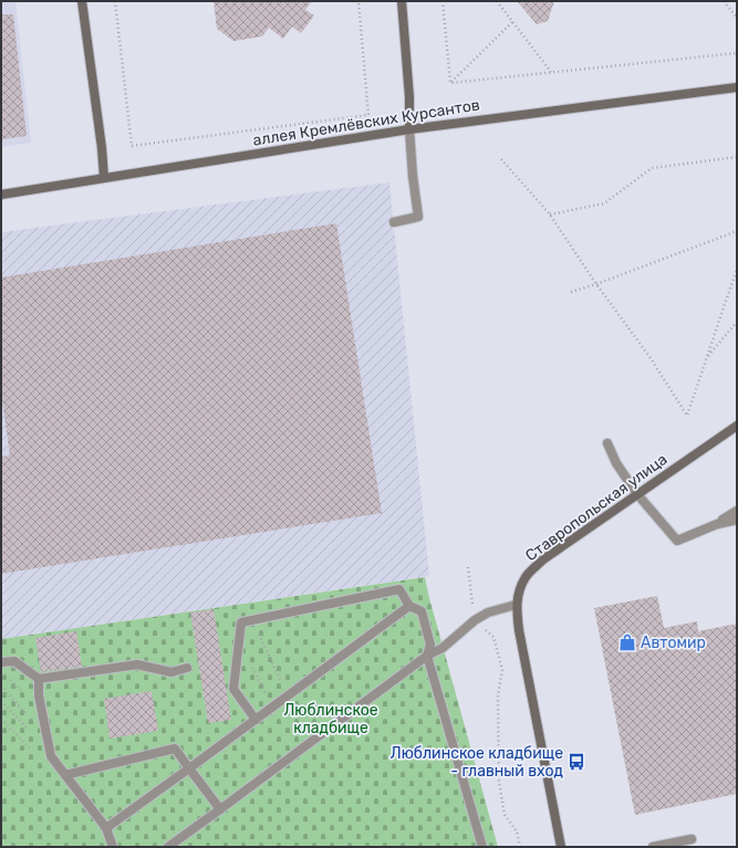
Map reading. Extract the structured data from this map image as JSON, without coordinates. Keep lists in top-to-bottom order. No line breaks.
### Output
{"streets":{"street":["аллея Кремлёвских Курсантов","Ставропольская улица"]},"parks":["Люблинское кладбище"],"places":{"shop":["Автомир"],"bus stop":["Люблинское кладбище - главный вход"]}}
